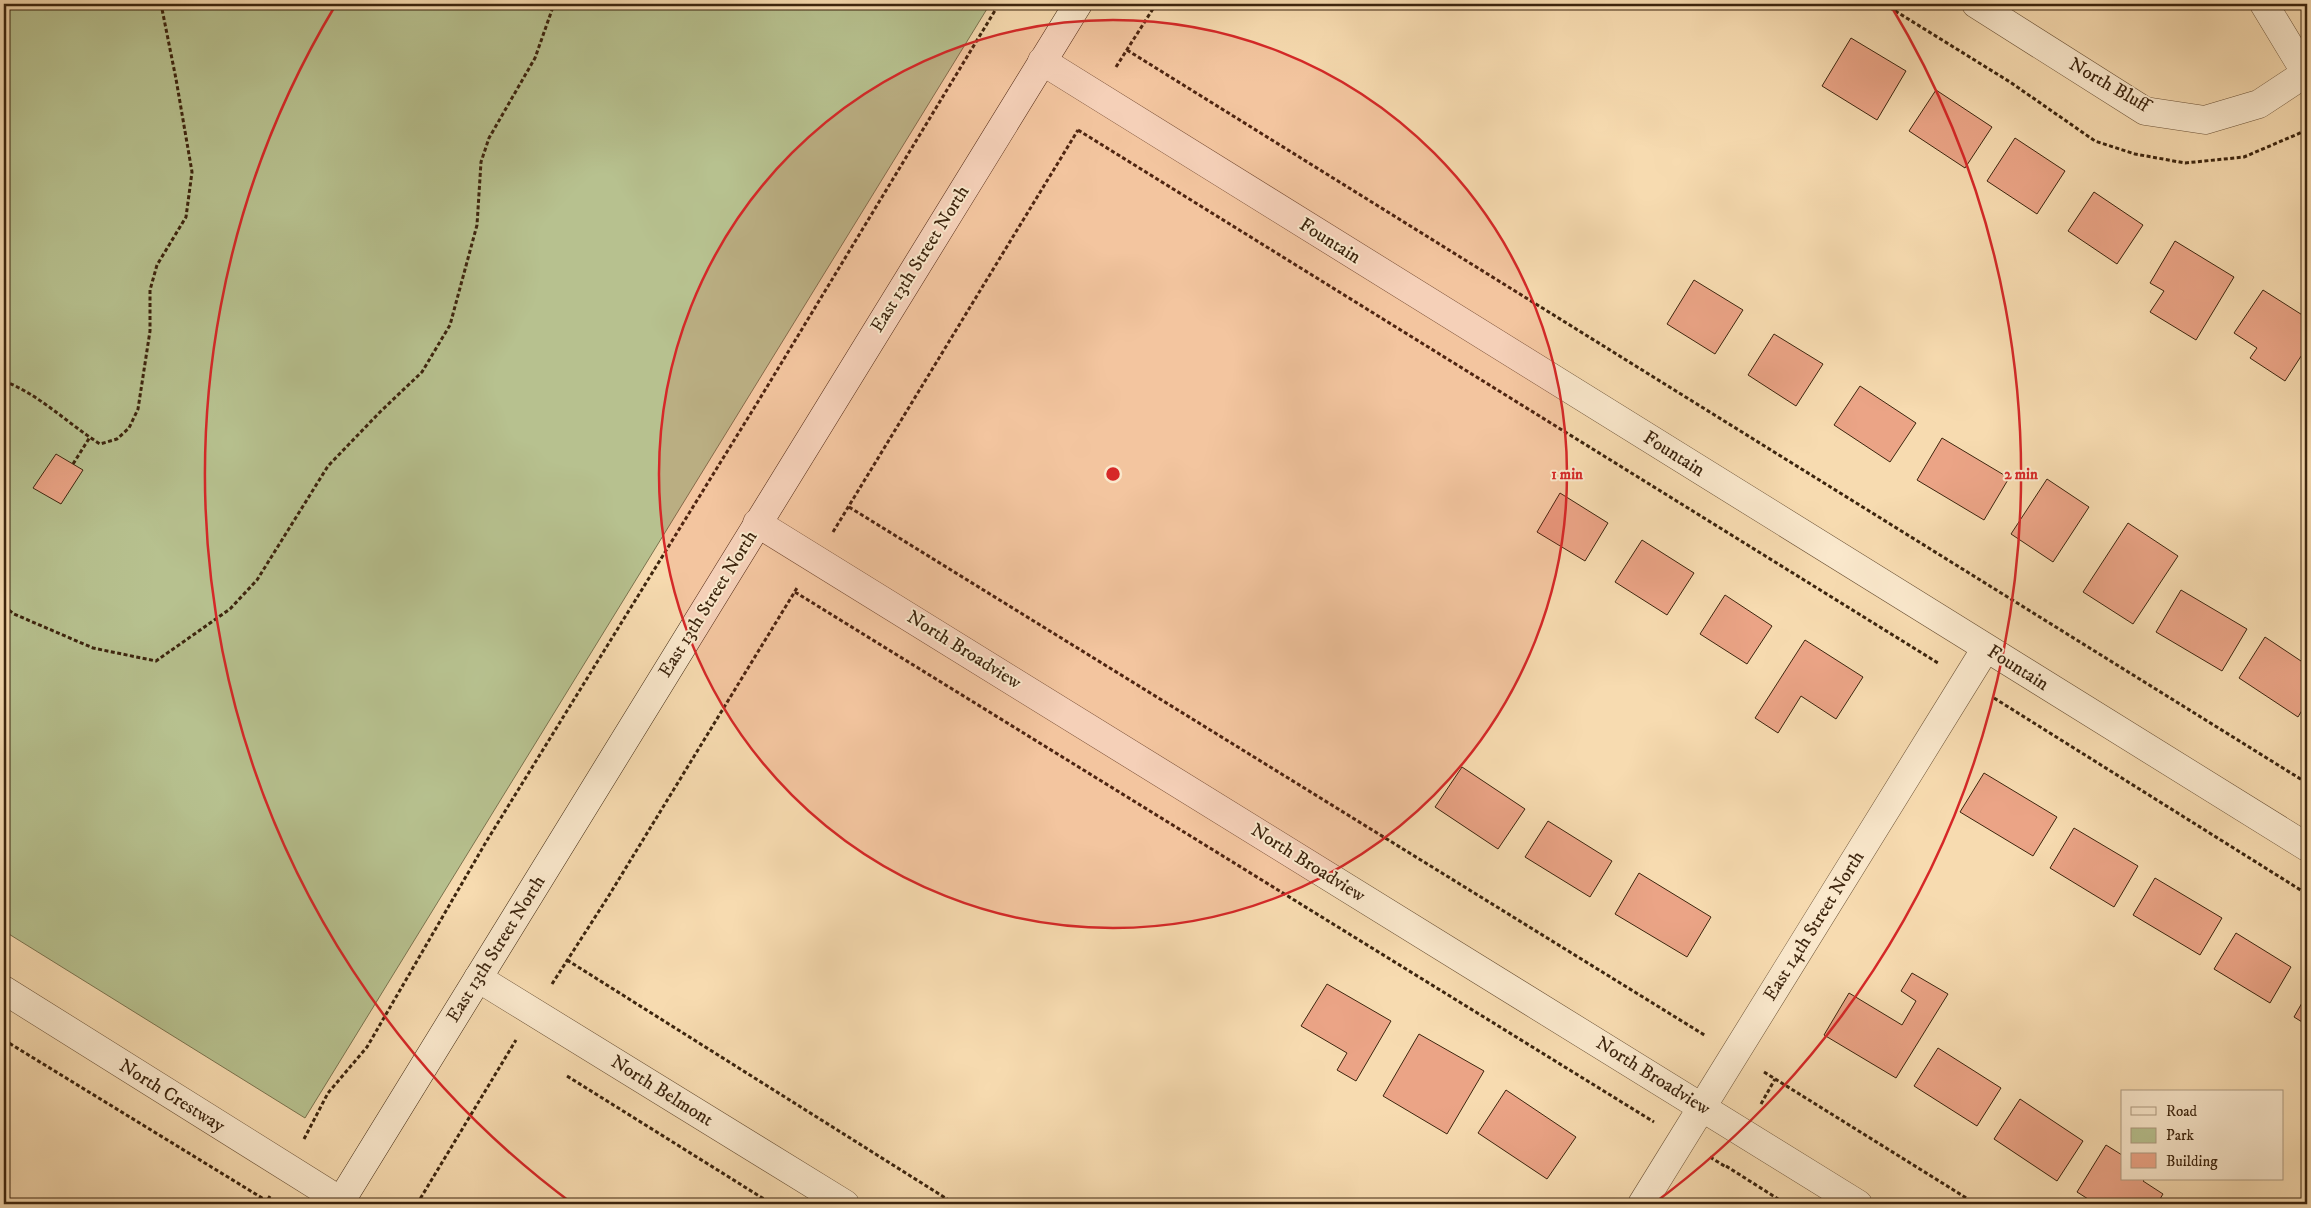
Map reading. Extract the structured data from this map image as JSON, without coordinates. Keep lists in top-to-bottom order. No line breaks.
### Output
{"streets":{"street":["North Bluff","Fountain","East 13th Street North","North Broadview","East 14th Street North","North Belmont","North Crestway"]},"crossings":[["Fountain","East 13th Street North"],["Fountain","East 14th Street North"],["East 13th Street North","North Broadview"],["East 13th Street North","North Belmont"],["East 13th Street North","North Crestway"],["North Broadview","East 14th Street North"]],"legend":["Road","Park","Building"],"rings":["1 min","2 min"]}
